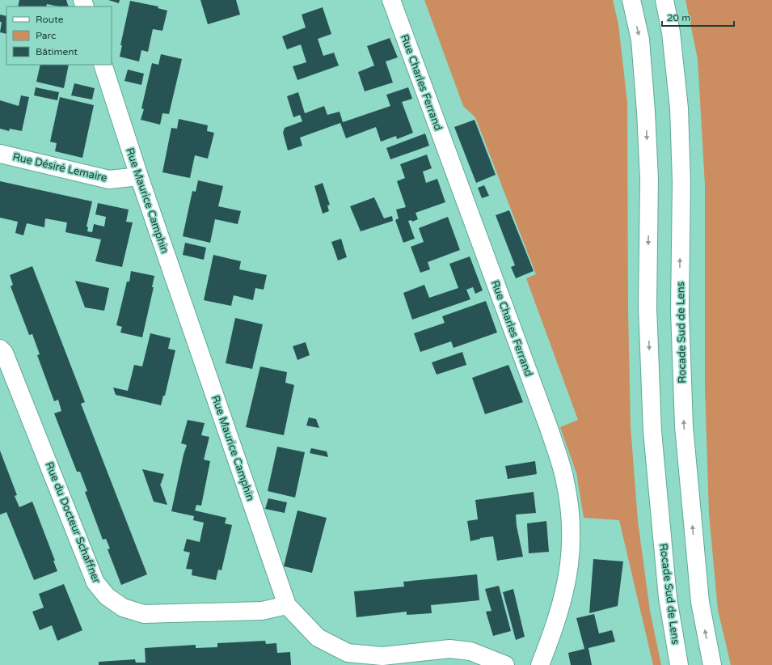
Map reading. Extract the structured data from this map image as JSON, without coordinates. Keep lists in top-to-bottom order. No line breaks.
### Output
{"streets":{"main road":["Rue Charles Ferrand","Rue Désiré Lemaire","Rue Maurice Camphin","Rocade Sud de Lens","Rue du Docteur Schaffner"]},"crossings":[["Rue Désiré Lemaire","Rue Maurice Camphin"],["Rue Maurice Camphin","Rue du Docteur Schaffner"]],"legend":["Route","Parc","Bâtiment"],"scale_bar":"20 m"}
